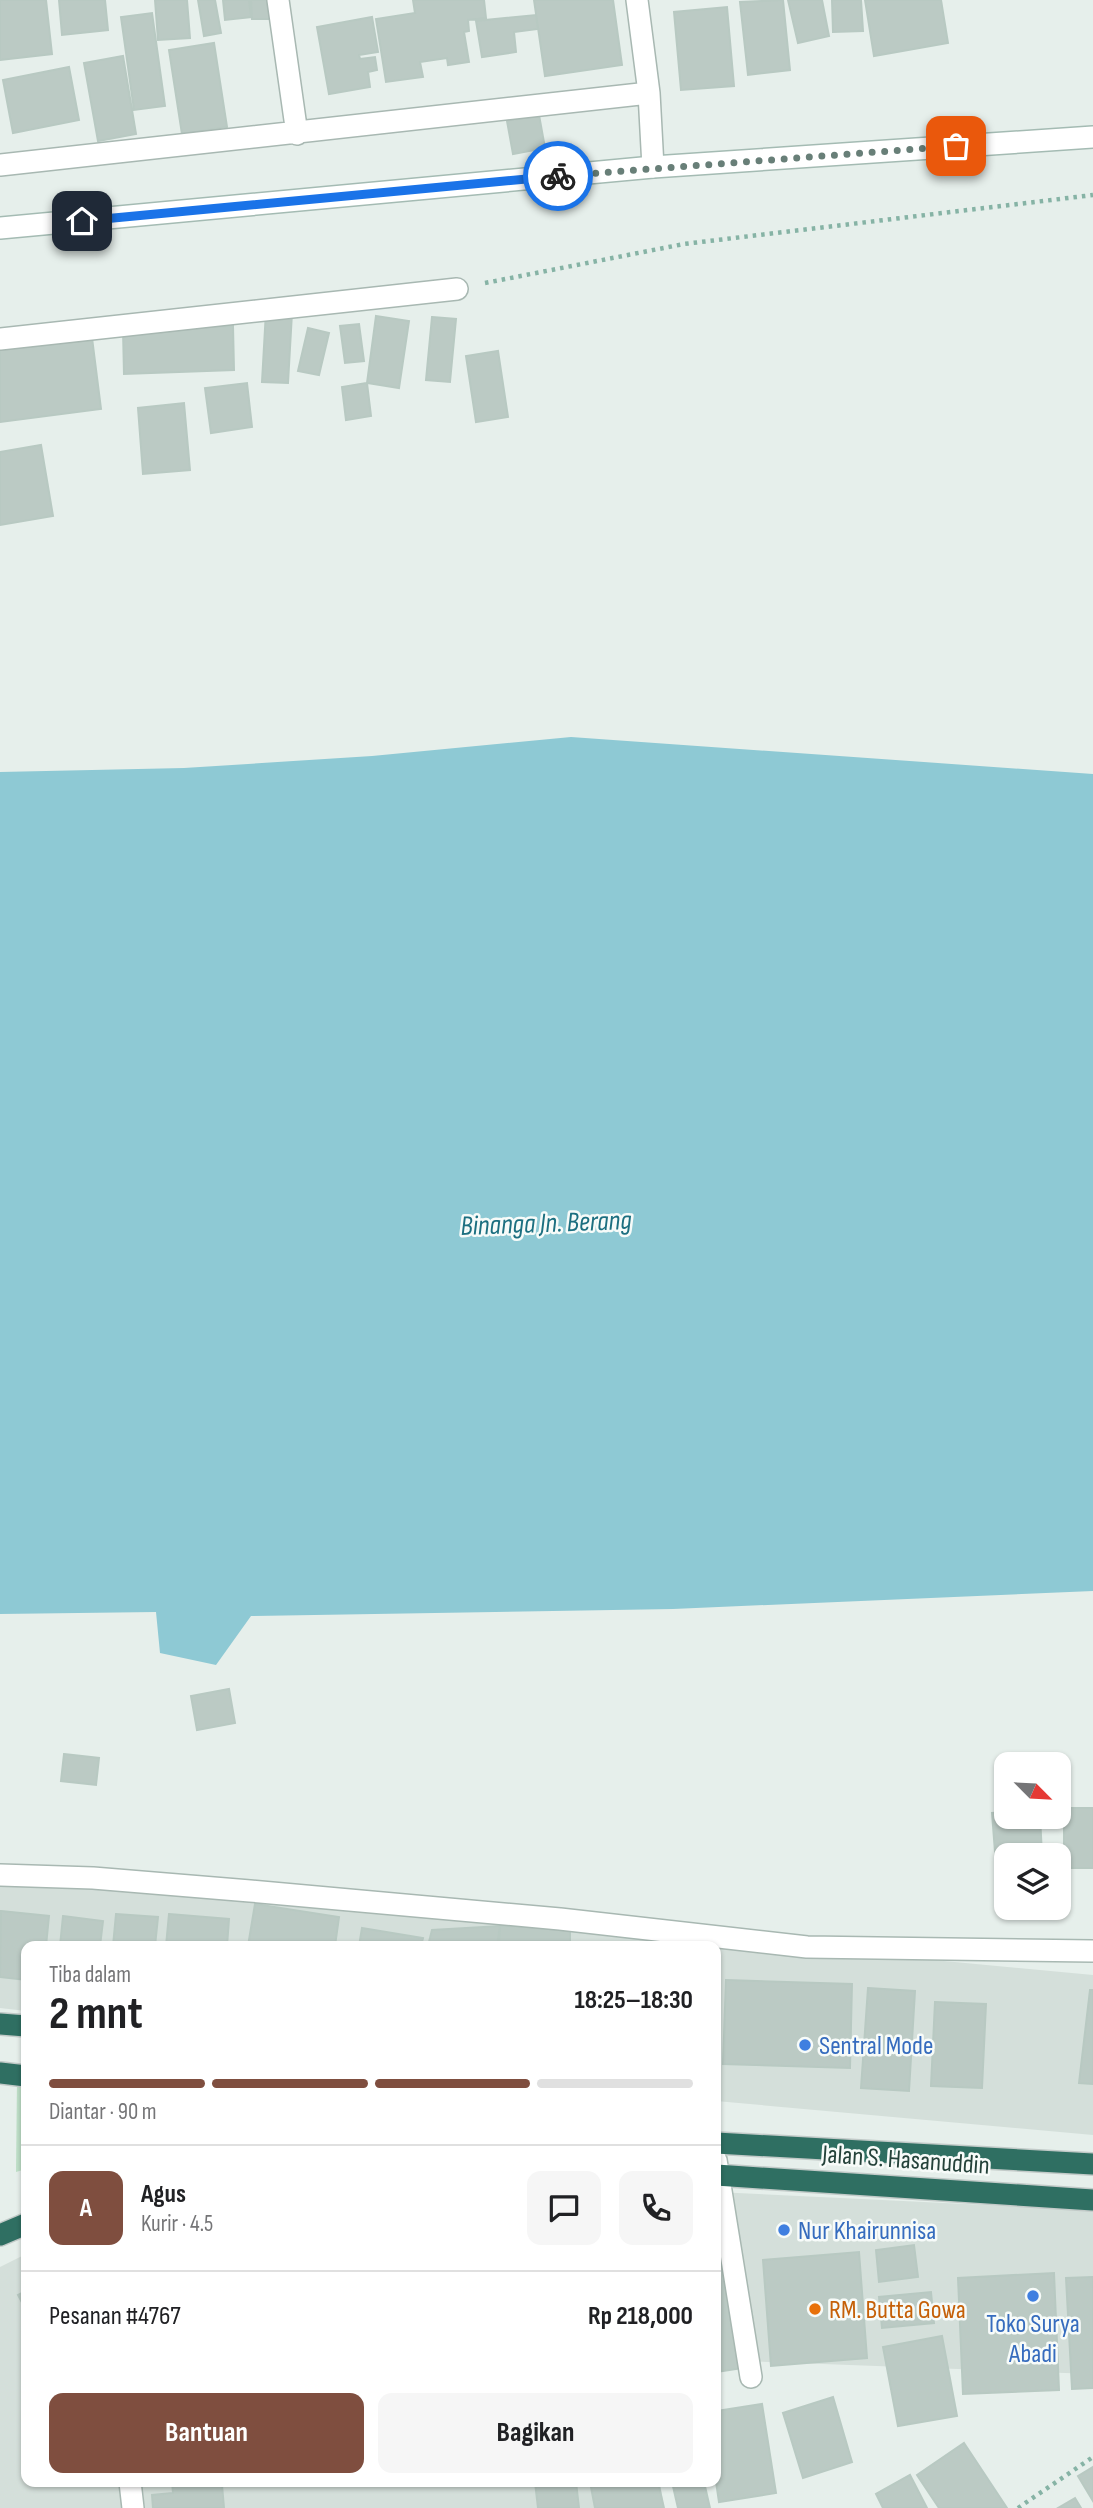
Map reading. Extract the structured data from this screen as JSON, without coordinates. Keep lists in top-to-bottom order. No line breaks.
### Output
{"streets":{"highway":["Jalan S. Hasanuddin"]},"water":["Binanga Jn. Berang"],"places":["Sentral Mode","Nur Khairunnisa","Toko Surya Abadi","RM. Butta Gowa"],"north":"bottom right","page":{"heading":["2 mnt","Tiba dalam","18:25–18:30"],"panel":["Agus","Kurir · 4.5","Pesanan #4767","Rp 218,000"],"bar":"Diantar · 90 m","round":"A","buttons":["Bantuan","Bagikan"]}}
